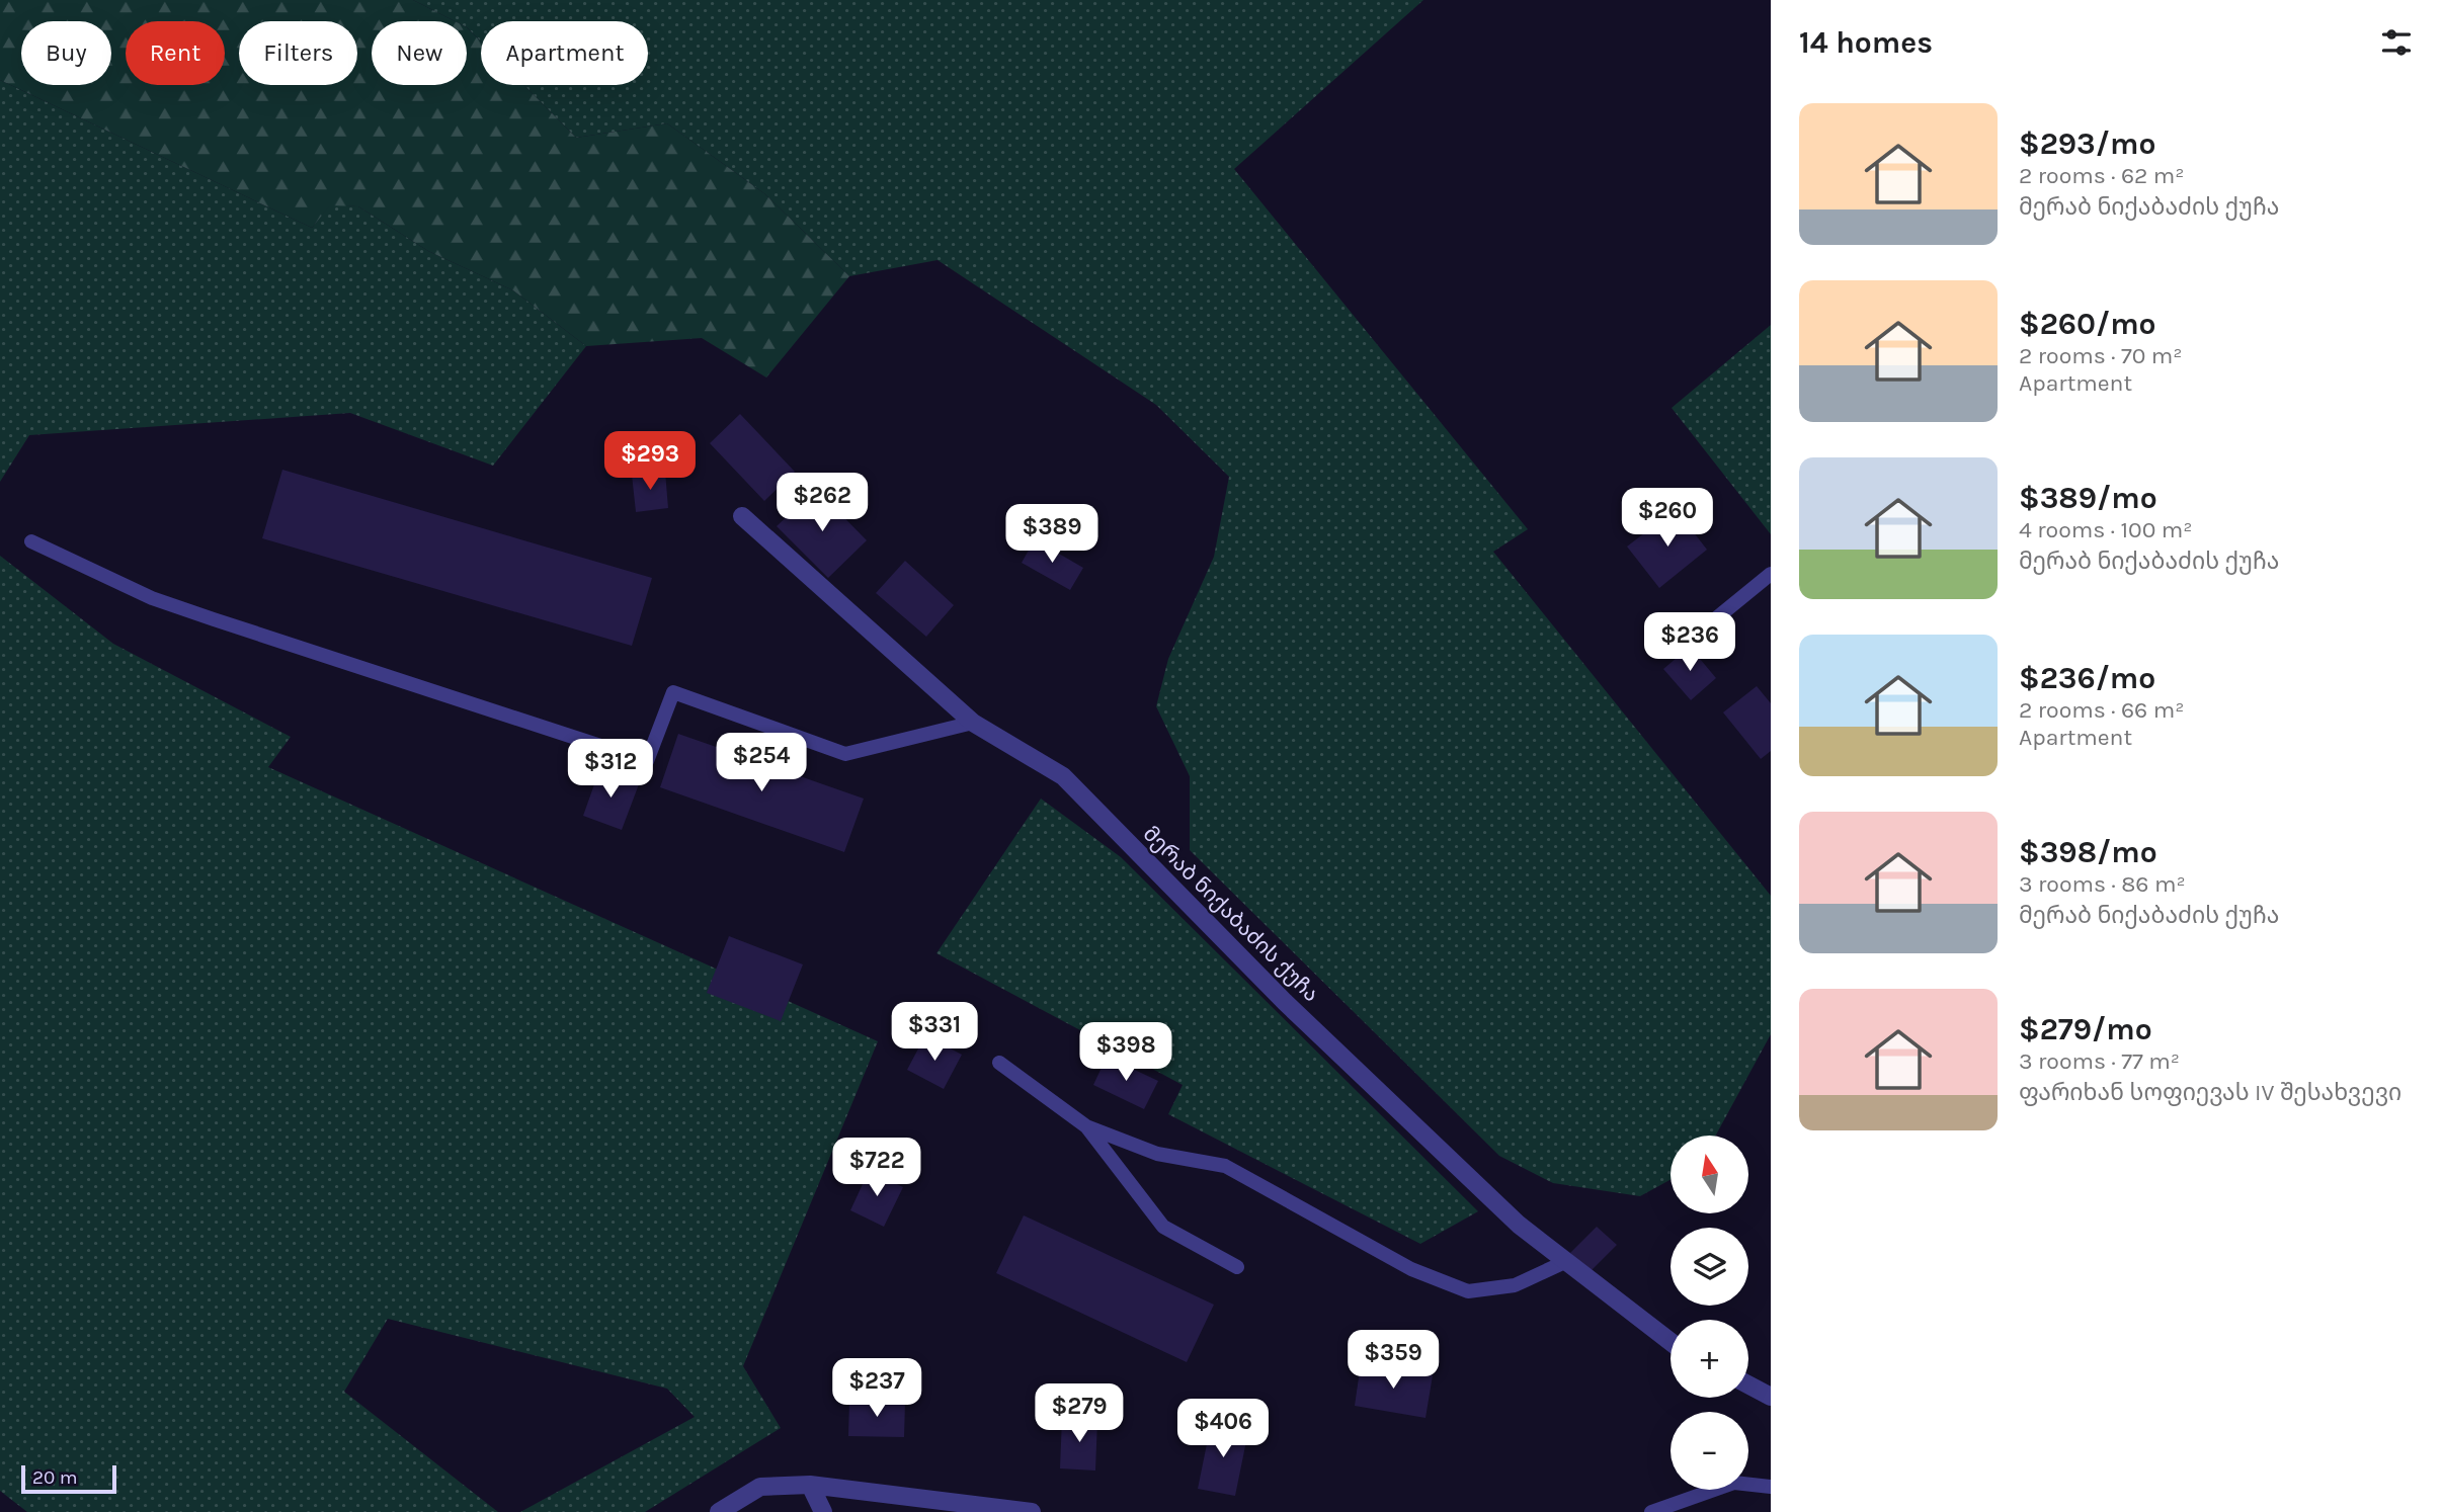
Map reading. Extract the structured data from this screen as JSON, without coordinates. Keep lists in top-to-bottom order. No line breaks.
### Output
{"streets":{"street":["მერაბ ნიქაბაძის ქუჩა"]},"scale_bar":"20 m","north":"top","page":{"heading":"14 homes","chip":["Buy","Rent","Filters","New","Apartment"],"list":[{"name":"$293/mo","note":"2 rooms · 62 m² · მერაბ ნიქაბაძის ქუჩა"},{"name":"$260/mo","note":"2 rooms · 70 m² · Apartment"},{"name":"$389/mo","note":"4 rooms · 100 m² · მერაბ ნიქაბაძის ქუჩა"},{"name":"$236/mo","note":"2 rooms · 66 m² · Apartment"},{"name":"$398/mo","note":"3 rooms · 86 m² · მერაბ ნიქაბაძის ქუჩა"},{"name":"$279/mo","note":"3 rooms · 77 m² · ფარიხან სოფიევას IV შესახვევი"}],"price":["$293","$262","$260","$389","$236","$254","$312","$331","$398","$722","$359","$237","$279","$406"],"map_buttons":["+","−"],"scale":"20 m"}}
